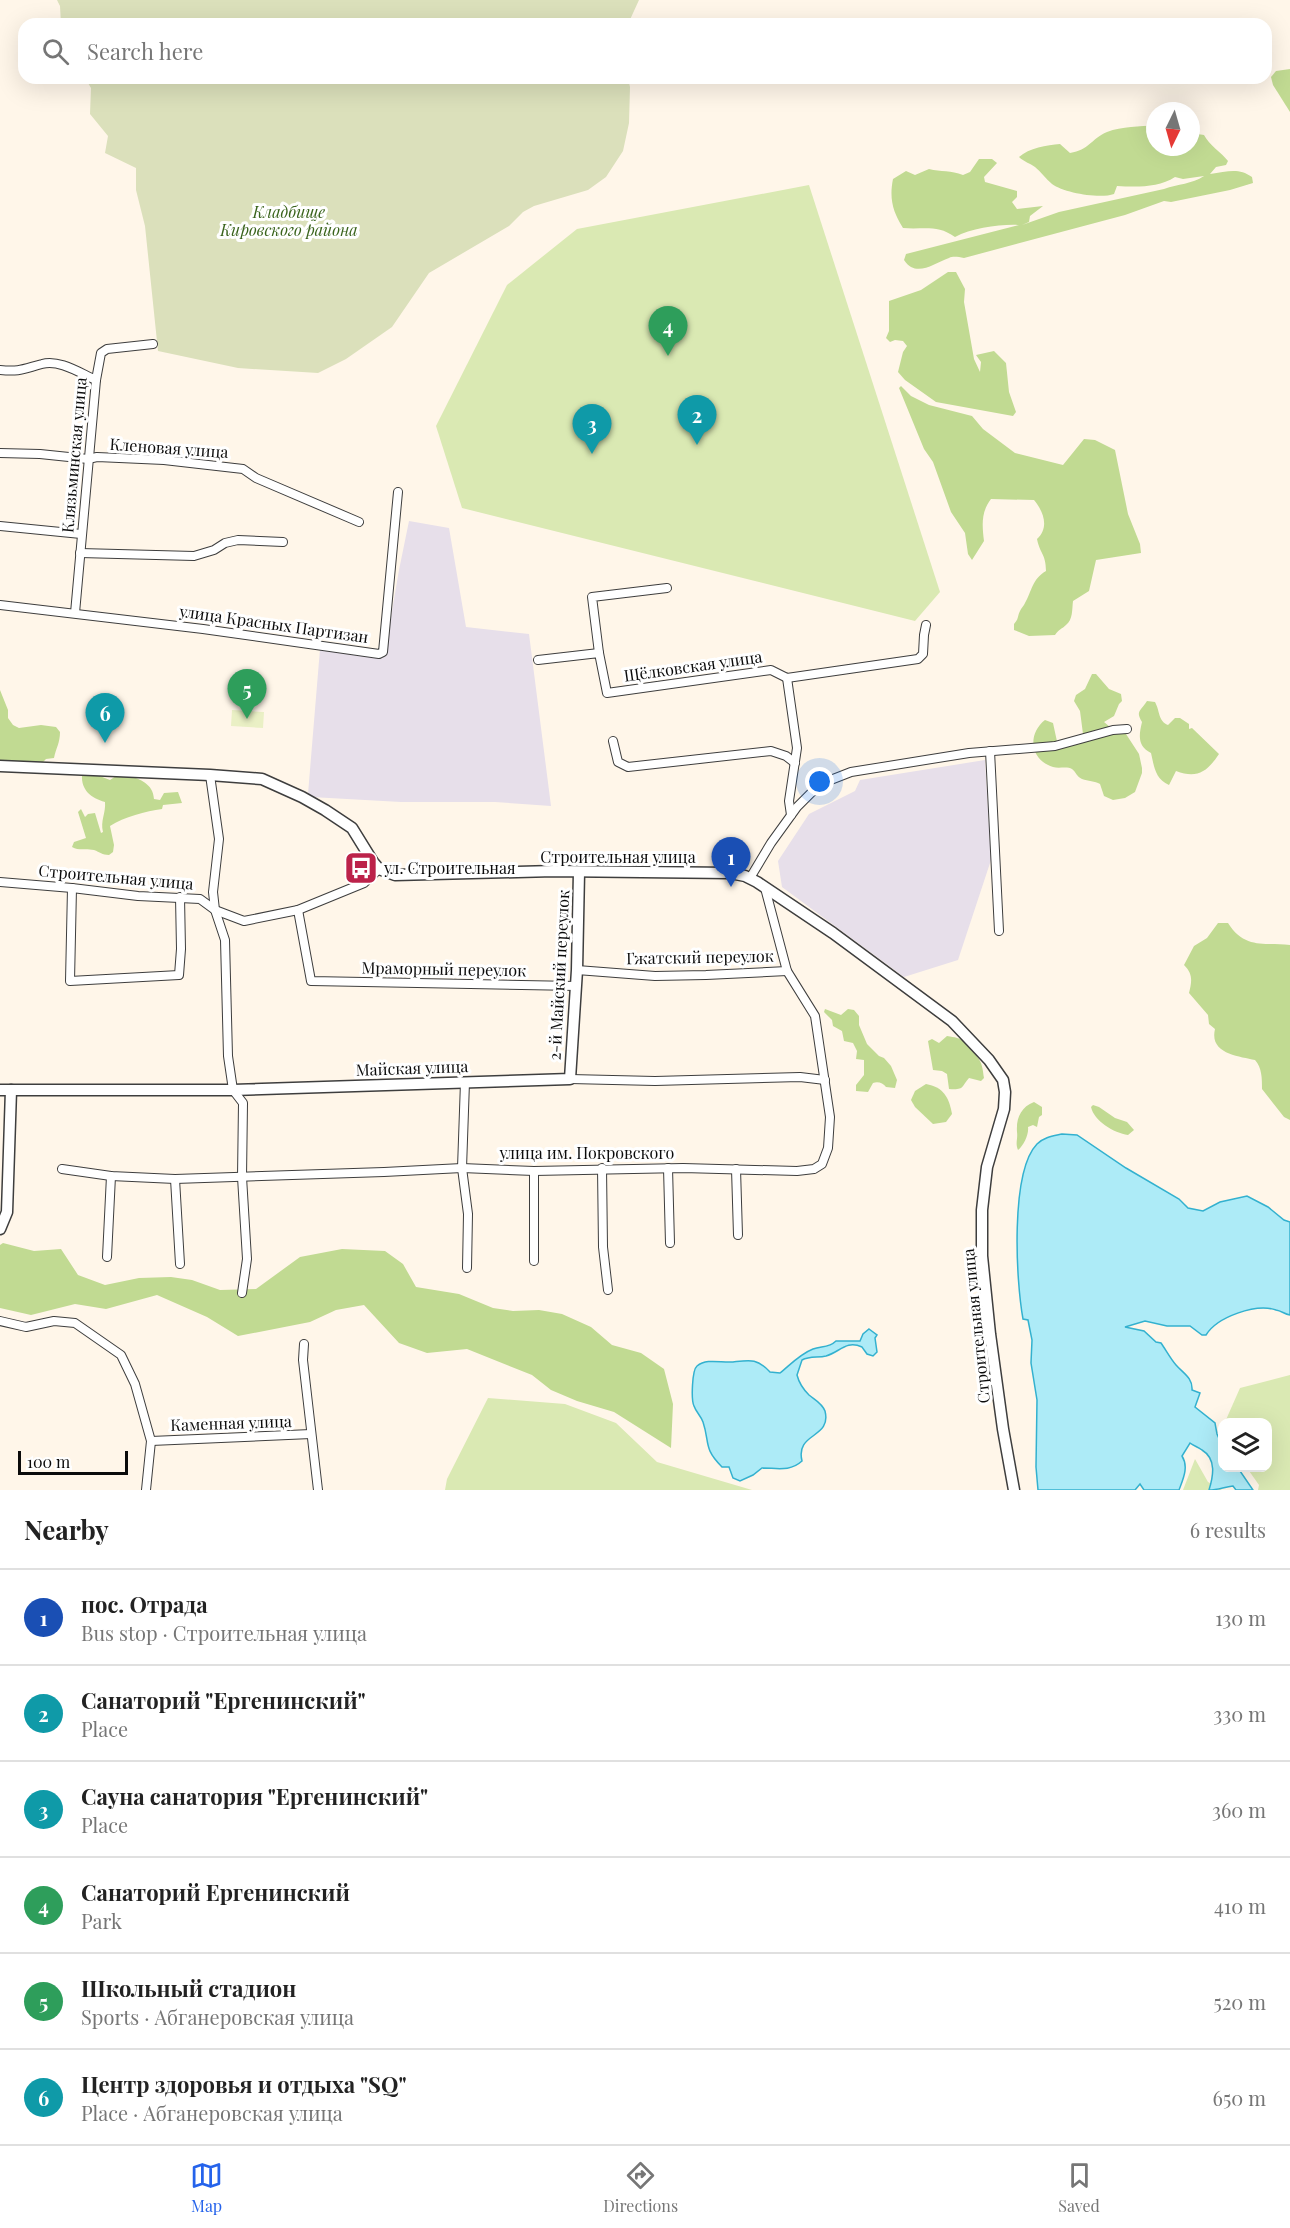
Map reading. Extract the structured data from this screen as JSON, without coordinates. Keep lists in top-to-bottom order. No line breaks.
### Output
{"streets":{"street":["Кленовая улица","Клязьминская улица","улица Красных Партизан","Щёлковская улица","Строительная улица","Гжатский переулок","Мраморный переулок","2-й Майский переулок","Майская улица","улица им. Покровского","Каменная улица"]},"crossings":[["Кленовая улица","Клязьминская улица"],["Клязьминская улица","улица Красных Партизан"],["Строительная улица","Мраморный переулок"],["Строительная улица","2-й Майский переулок"],["Строительная улица","улица им. Покровского"],["Гжатский переулок","2-й Майский переулок"],["Гжатский переулок","улица им. Покровского"],["Мраморный переулок","2-й Майский переулок"],["2-й Майский переулок","Майская улица"],["Майская улица","улица им. Покровского"]],"parks":["Кладбище Кировского района"],"places":{"bus stop":["ул. Строительная"]},"scale_bar":"100 m","north":"bottom","page":{"search":"Search here","pins":["4","2","3","5","6","1"],"scale":"100 m","heading":["Nearby","6 results"],"list":[{"mark":"1","name":"пос. Отрада","note":"Bus stop · Строительная улица","value":"130 m"},{"mark":"2","name":"Санаторий \"Ергенинский\"","note":"Place","value":"330 m"},{"mark":"3","name":"Сауна санатория \"Ергенинский\"","note":"Place","value":"360 m"},{"mark":"4","name":"Санаторий Ергенинский","note":"Park","value":"410 m"},{"mark":"5","name":"Школьный стадион","note":"Sports · Абганеровская улица","value":"520 m"},{"mark":"6","name":"Центр здоровья и отдыха \"SQ\"","note":"Place · Абганеровская улица","value":"650 m"}],"nav":["Map","Directions","Saved"]}}
